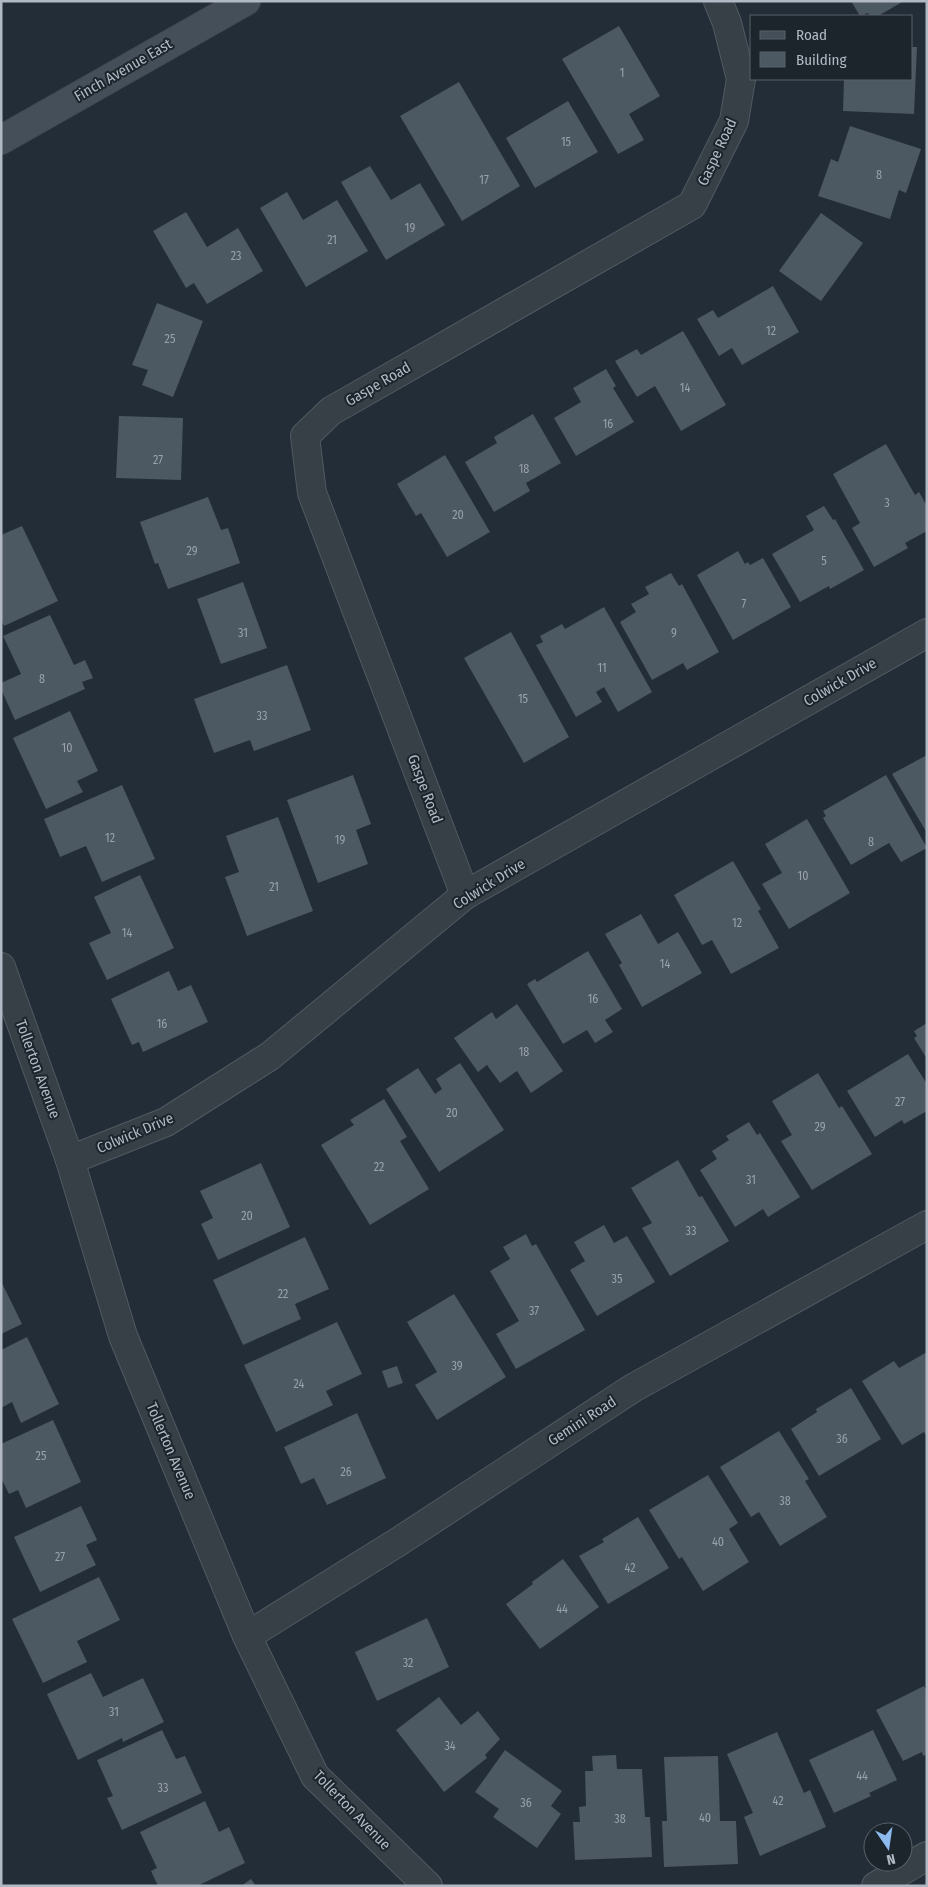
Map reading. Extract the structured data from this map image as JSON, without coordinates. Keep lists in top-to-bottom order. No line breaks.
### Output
{"streets":{"main road":["Finch Avenue East"],"street":["Gaspe Road","Colwick Drive","Tollerton Avenue","Gemini Road"]},"crossings":[["Gaspe Road","Colwick Drive"],["Colwick Drive","Tollerton Avenue"],["Tollerton Avenue","Gemini Road"]],"house_numbers":["1","15","8","17","19","21","23","12","25","14","16","27","18","3","20","29","5","7","31","9","11","8","15","33","10","12","19","8","10","21","12","14","14","16","16","18","27","20","29","22","31","20","33","35","22","37","39","24","36","25","26","38","40","27","42","44","32","31","34","44","33","42","36","40","38"],"legend":["Road","Building"],"north":"bottom"}
